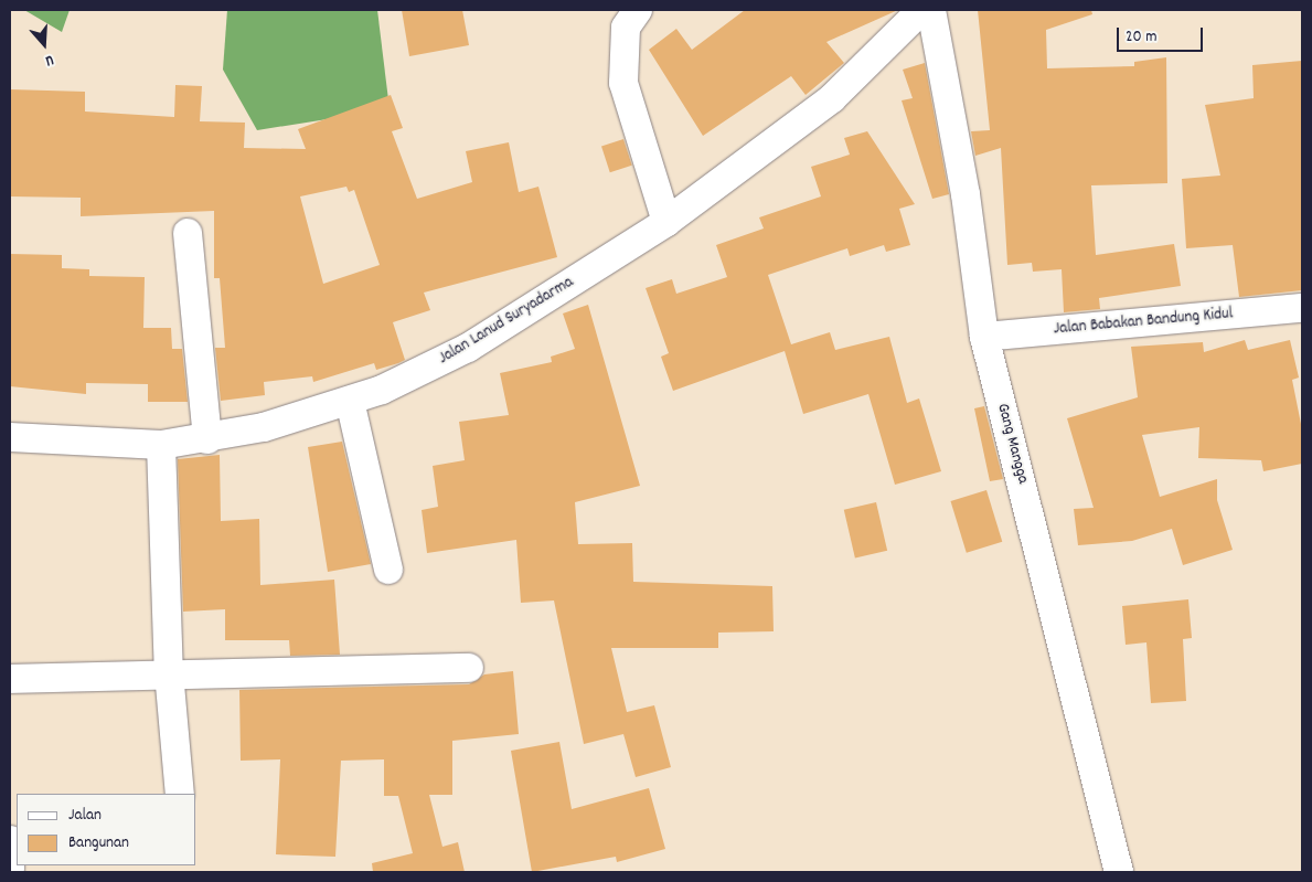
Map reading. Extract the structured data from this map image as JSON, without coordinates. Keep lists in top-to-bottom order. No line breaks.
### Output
{"streets":{"street":["Jalan Lanud Suryadarma","Jalan Babakan Bandung Kidul","Gang Mangga"]},"crossings":[["Jalan Babakan Bandung Kidul","Gang Mangga"]],"legend":["Jalan","Bangunan"],"scale_bar":"20 m","north":"bottom"}
